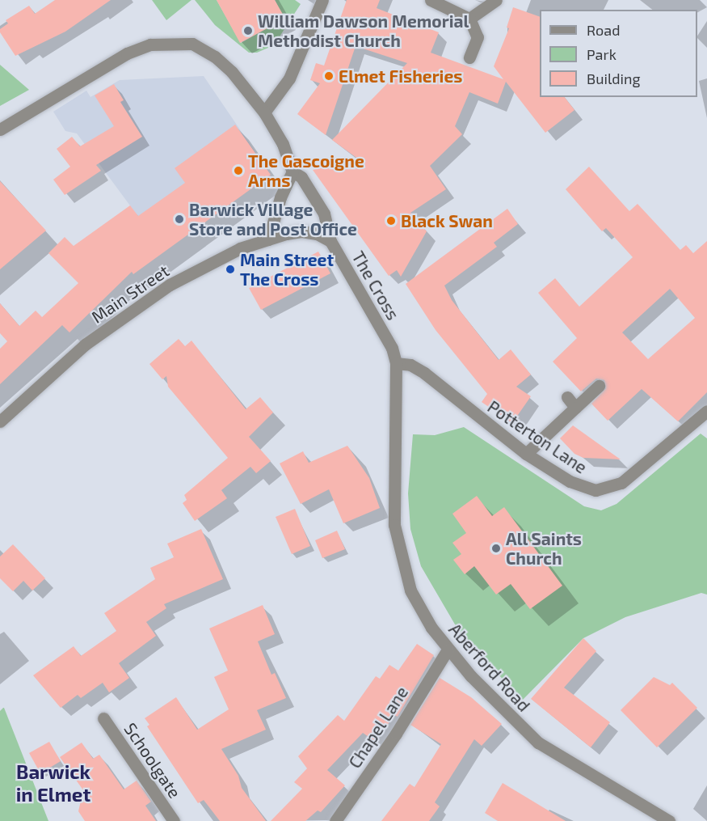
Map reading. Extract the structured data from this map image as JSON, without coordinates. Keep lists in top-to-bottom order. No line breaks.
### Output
{"streets":{"street":["The Cross","Main Street","Potterton Lane","Aberford Road","Chapel Lane","Schoolgate"]},"crossings":[["The Cross","Main Street"],["The Cross","Aberford Road"],["Potterton Lane","Aberford Road"],["Aberford Road","Chapel Lane"]],"districts":["Barwick in Elmet"],"places":["William Dawson Memorial Methodist Church","Elmet Fisheries","The Gascoigne Arms","Barwick Village Store and Post Office","Black Swan","Main Street The Cross","All Saints Church"],"legend":["Road","Park","Building"]}
